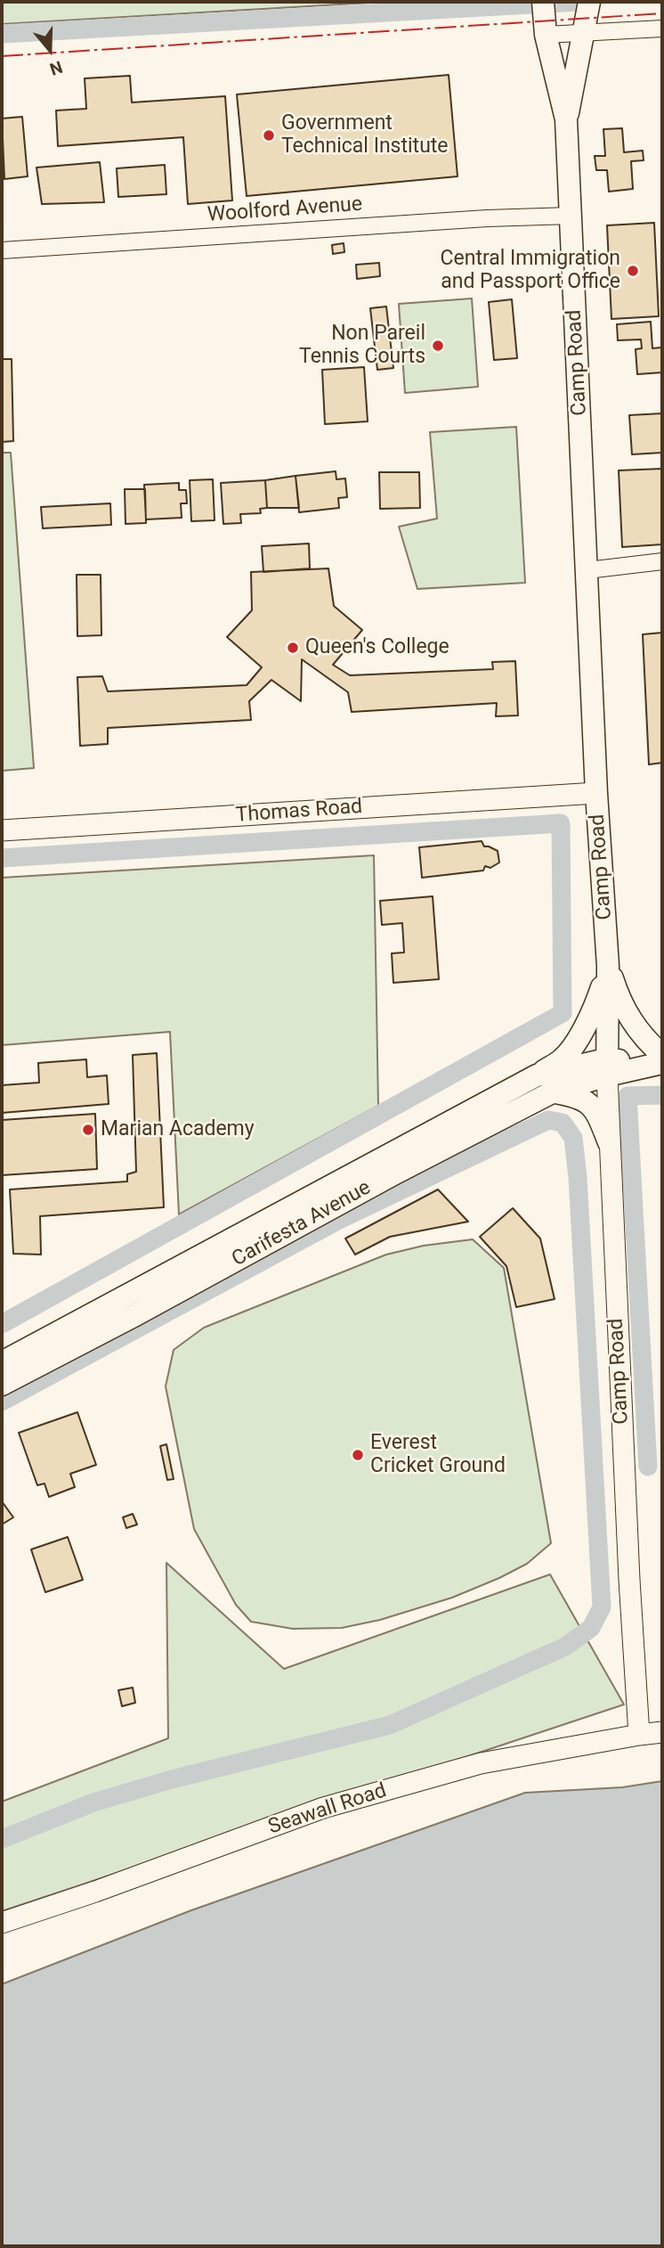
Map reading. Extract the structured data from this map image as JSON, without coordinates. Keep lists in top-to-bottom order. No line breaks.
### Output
{"streets":{"main road":["Camp Road","Carifesta Avenue"],"street":["Woolford Avenue","Thomas Road","Seawall Road"]},"crossings":[["Woolford Avenue","Camp Road"],["Camp Road","Thomas Road"],["Camp Road","Carifesta Avenue"],["Camp Road","Seawall Road"]],"places":["Government Technical Institute","Central Immigration and Passport Office","Non Pareil Tennis Courts","Queen's College","Marian Academy","Everest Cricket Ground"],"north":"bottom"}
